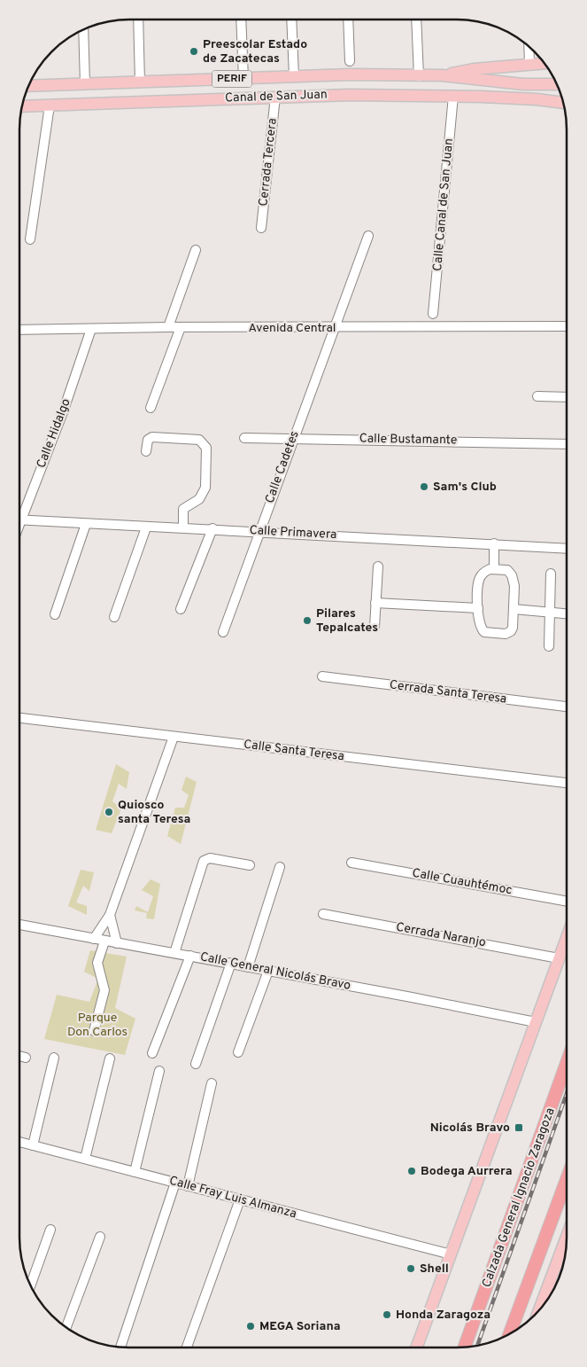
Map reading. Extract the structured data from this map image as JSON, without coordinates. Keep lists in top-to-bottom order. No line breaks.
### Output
{"streets":{"highway":["Calzada General Ignacio Zaragoza"],"main road":["PERIF","Canal de San Juan"],"street":["Cerrada Tercera","Calle Canal de San Juan","Avenida Central","Calle Hidalgo","Calle Bustamante","Calle Cadetes","Calle Primavera","Cerrada Santa Teresa","Calle Santa Teresa","Calle Cuauhtémoc","Cerrada Naranjo","Calle General Nicolás Bravo","Calle Fray Luis Almanza"]},"crossings":[["Canal de San Juan","Cerrada Tercera"],["Canal de San Juan","Calle Canal de San Juan"],["Avenida Central","Calle Hidalgo"],["Avenida Central","Calle Cadetes"],["Calle Bustamante","Calle Cadetes"],["Calle Cadetes","Calle Primavera"]],"parks":["Parque Don Carlos"],"places":{"other":["Preescolar Estado de Zacatecas","Sam's Club","Pilares Tepalcates","Quiosco santa Teresa","Bodega Aurrera","Shell","Honda Zaragoza","MEGA Soriana"],"transit":["Nicolás Bravo"]}}
